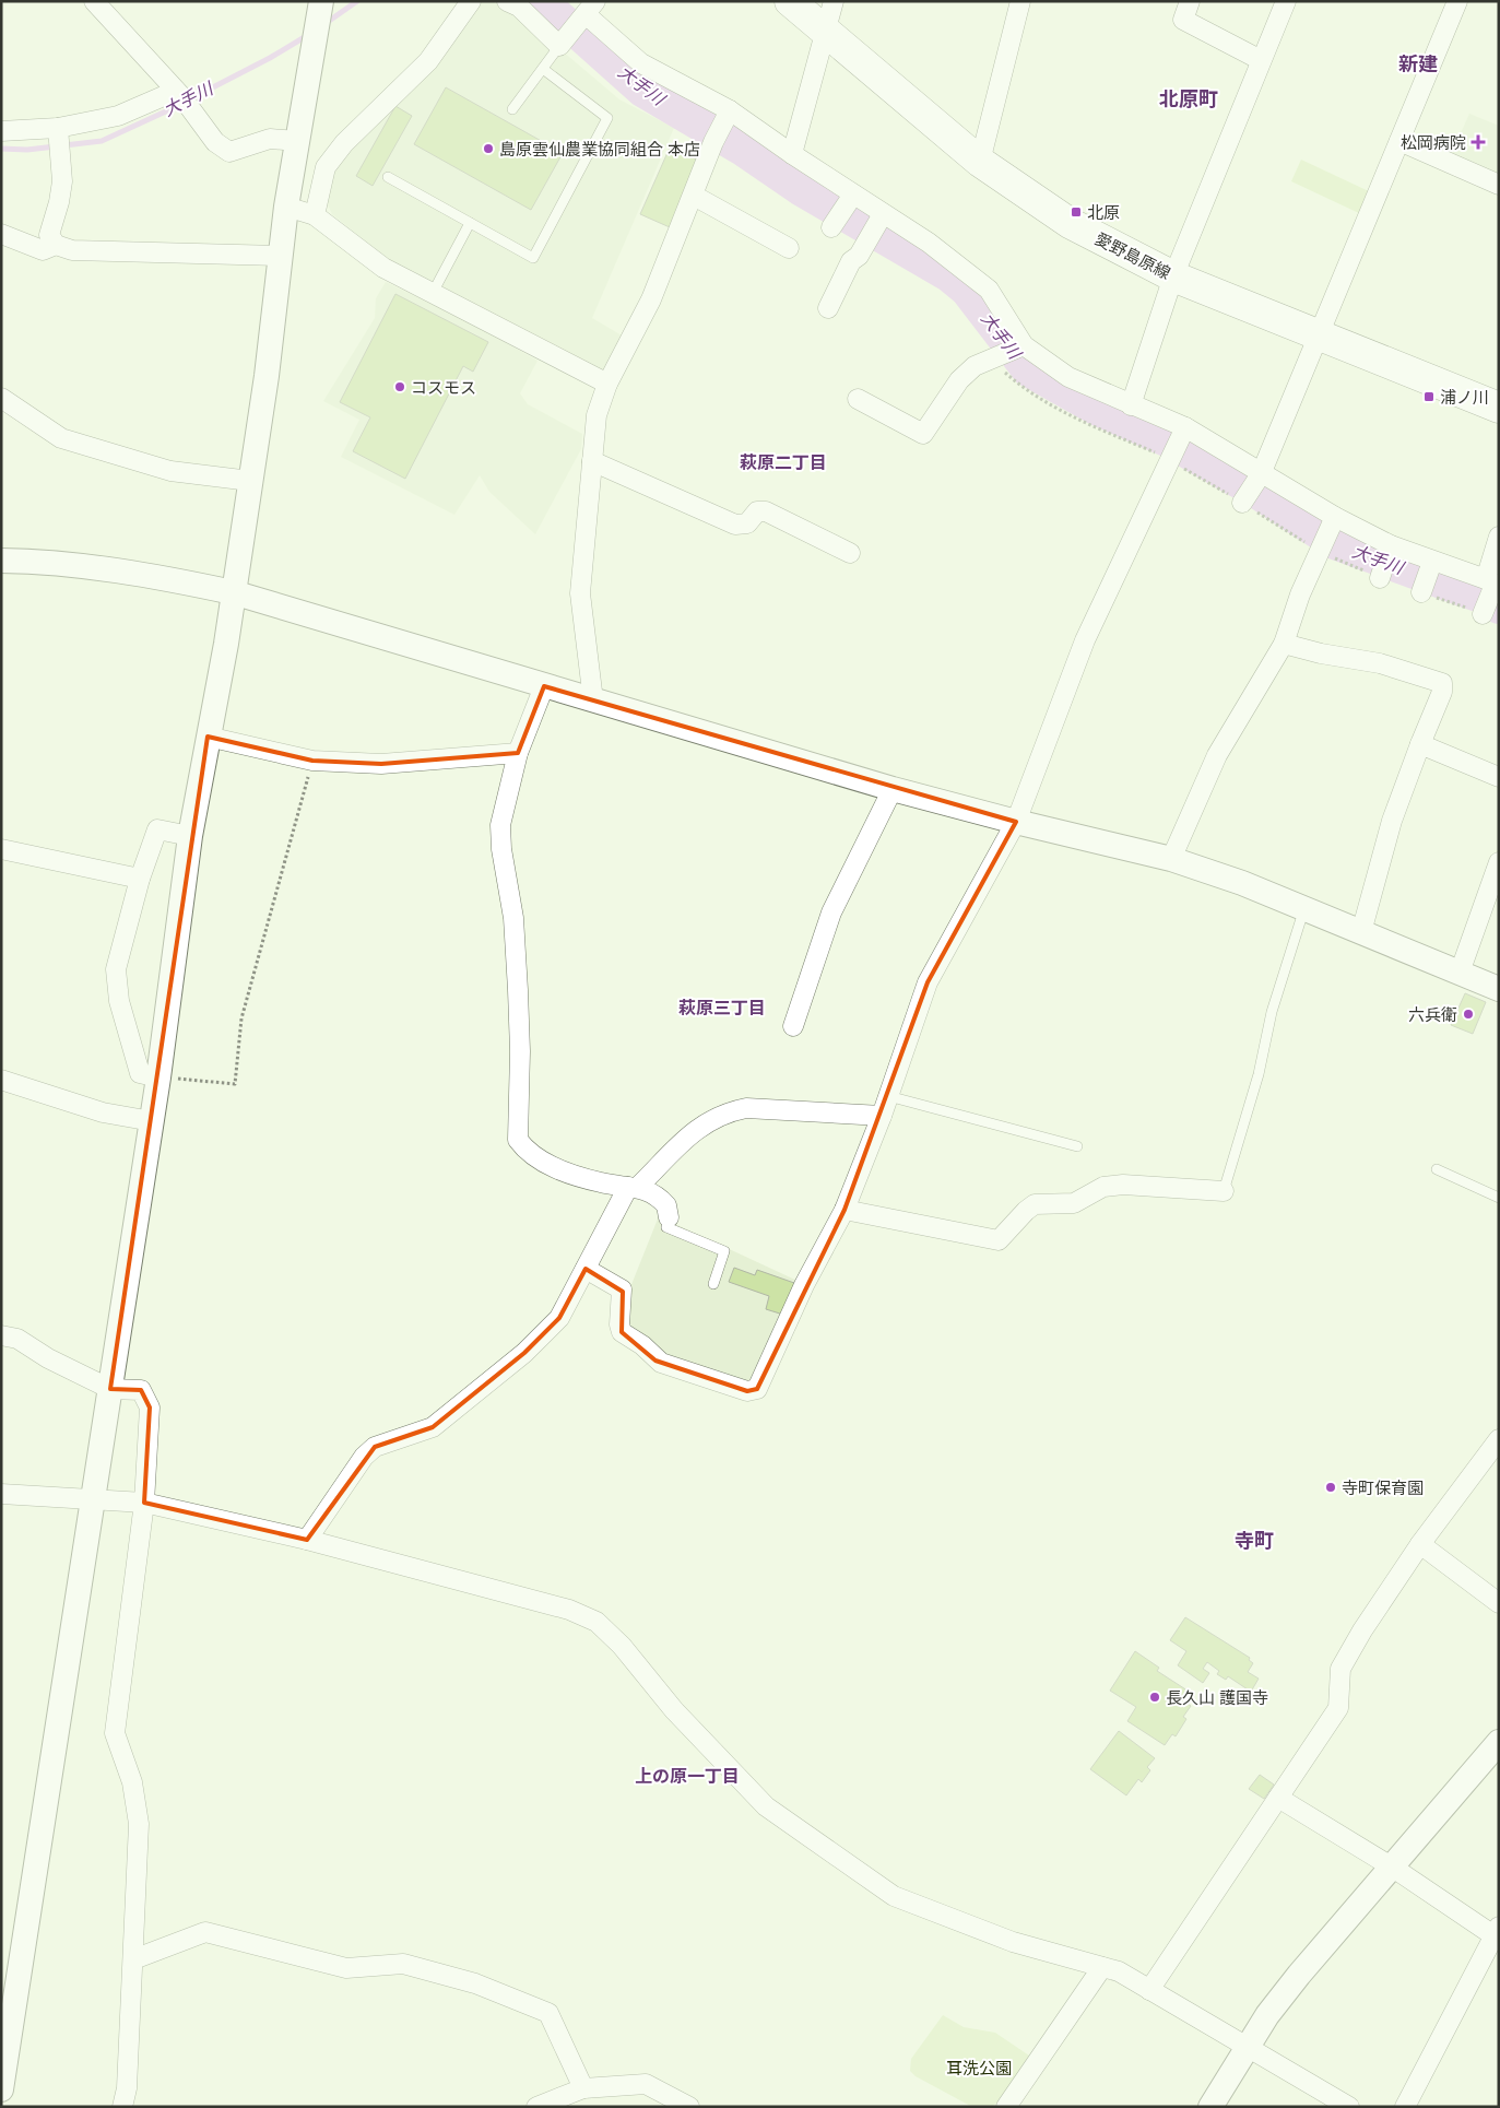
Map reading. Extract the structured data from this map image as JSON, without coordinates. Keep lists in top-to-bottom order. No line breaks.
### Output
{"streets":{"main road":["愛野島原線"]},"districts":["新建","北原町","萩原二丁目","萩原三丁目","寺町","上の原一丁目"],"water":["大手川"],"parks":["耳洗公園"],"places":{"health":["松岡病院"],"other":["島原雲仙農業協同組合 本店","コスモス","六兵衛","寺町保育園","長久山 護国寺"],"transit":["北原","浦ノ川"]}}
